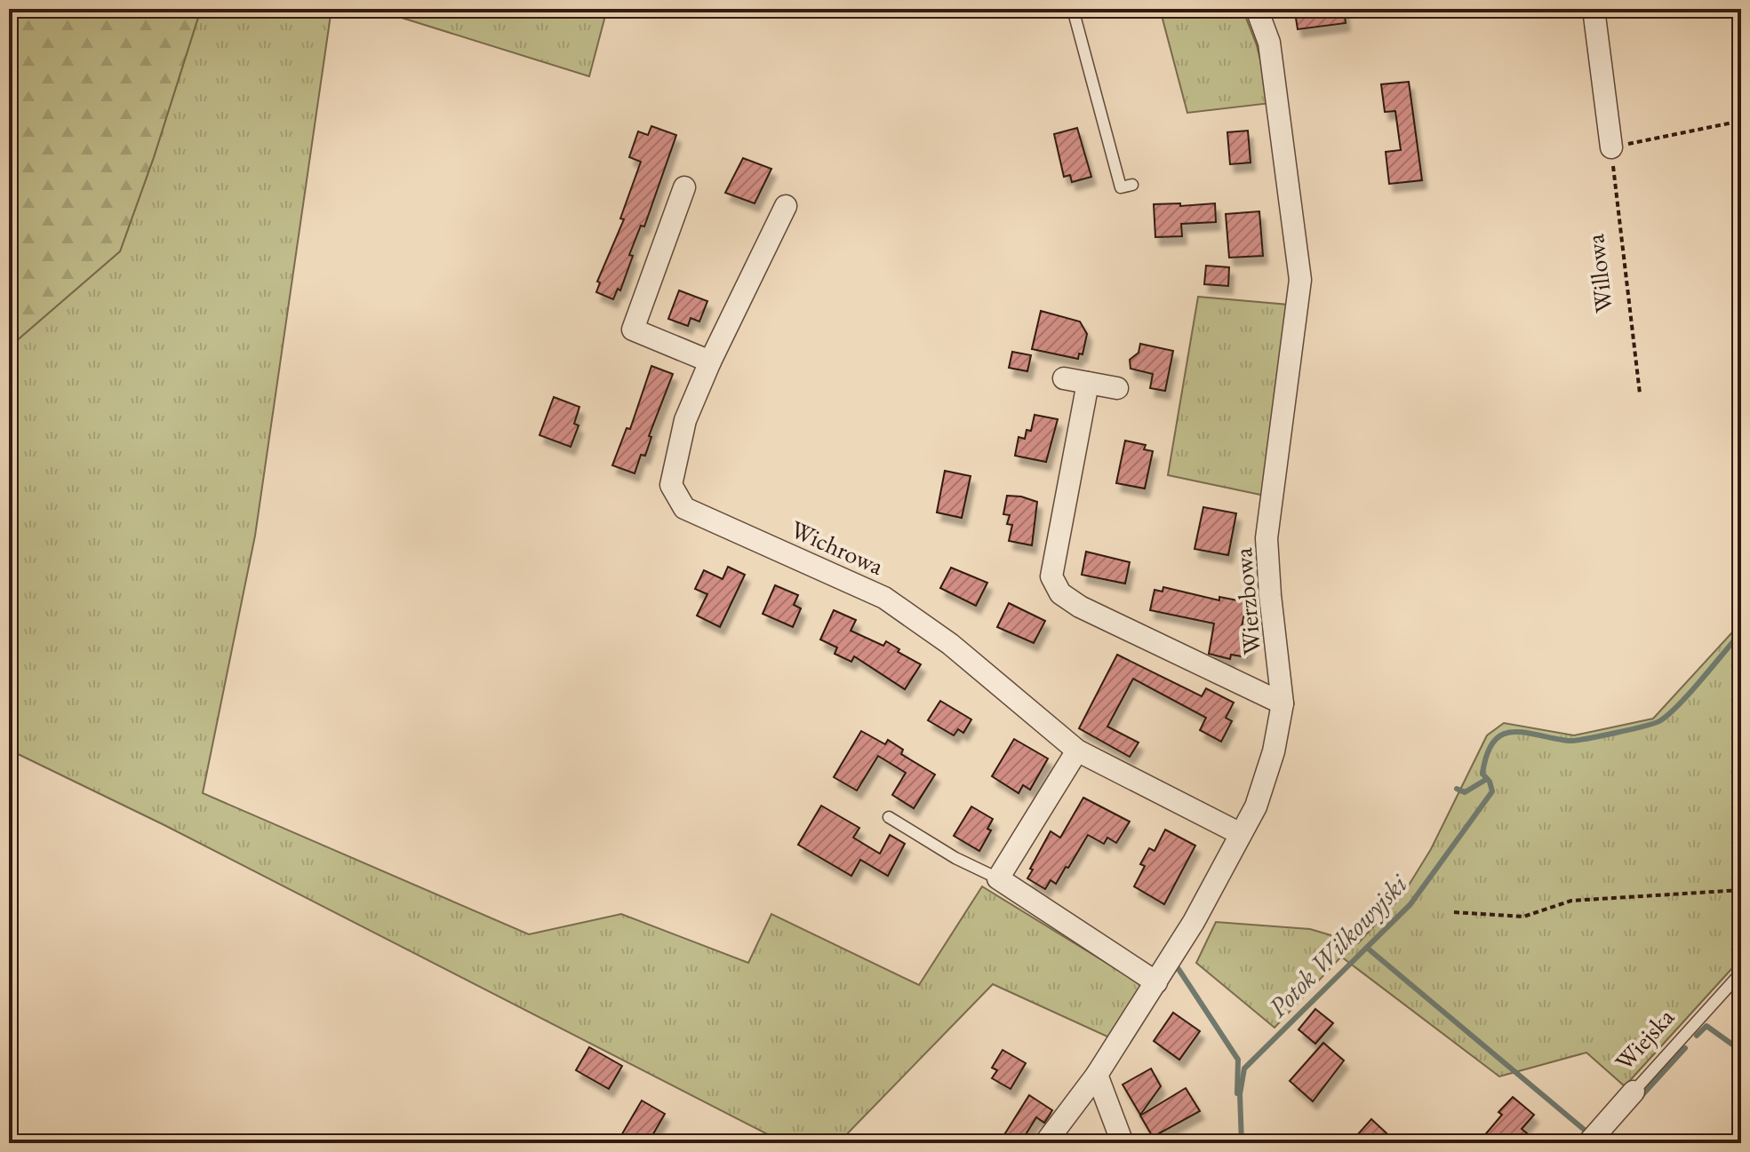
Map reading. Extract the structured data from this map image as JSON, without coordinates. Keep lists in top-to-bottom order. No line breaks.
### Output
{"streets":{"street":["Wichrowa","Wierzbowa","Wiejska"],"path":["Willowa"]},"crossings":[["Wichrowa","Wierzbowa"]],"water":["Potok Wilkowyjski"]}
